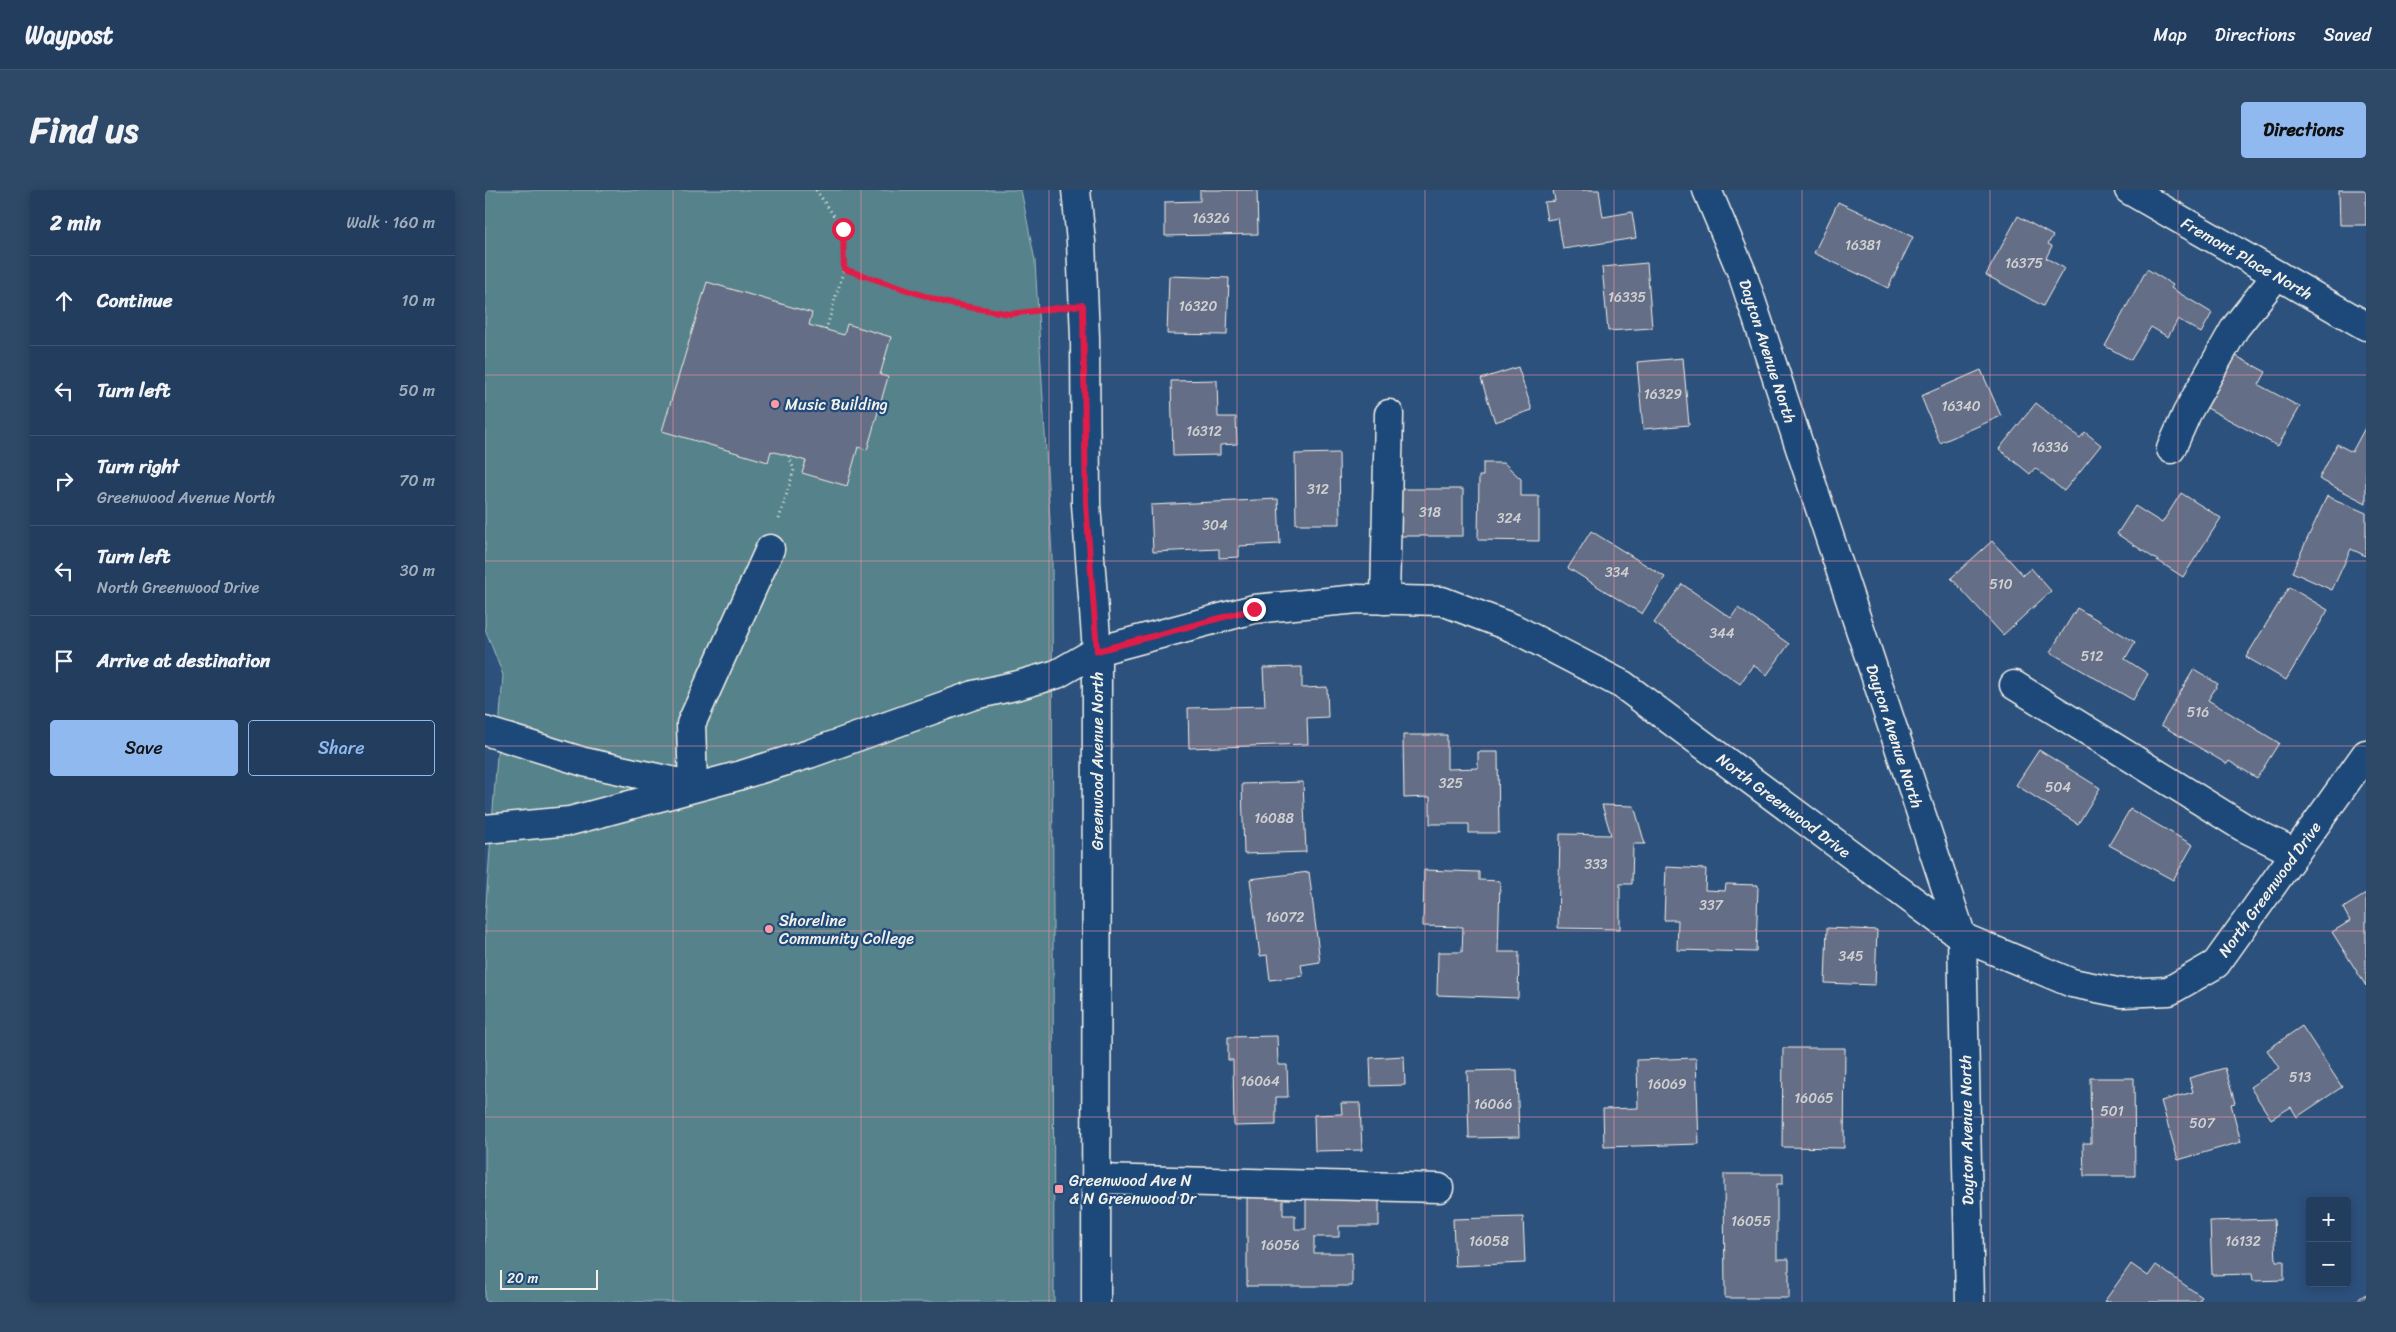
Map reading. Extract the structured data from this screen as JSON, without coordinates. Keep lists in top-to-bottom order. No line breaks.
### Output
{"streets":{"street":["Fremont Place North","Dayton Avenue North","Greenwood Avenue North","North Greenwood Drive"]},"crossings":[["Dayton Avenue North","North Greenwood Drive"],["Greenwood Avenue North","North Greenwood Drive"]],"places":{"other":["Music Building","Shoreline Community College"],"transit":["Greenwood Ave N & N Greenwood Dr"]},"house_numbers":["16326","16381","16375","16335","16320","16329","16340","16312","16336","312","318","324","304","334","510","344","512","516","325","504","16088","333","337","16072","345","513","16064","16069","16065","16066","501","507","16055","16058","16132","16056"],"scale_bar":"20 m","page":{"header":"Waypost","nav":["Map","Directions","Saved"],"title":"Find us","buttons":["Directions",["Save","Share"]],"heading":["2 min","Walk · 160 m"],"list":[["Continue","10 m"],["Turn left","50 m"],["Turn right","Greenwood Avenue North","70 m"],["Turn left","North Greenwood Drive","30 m"],"Arrive at destination"],"map_buttons":["+","−"],"scale":"20 m"}}
